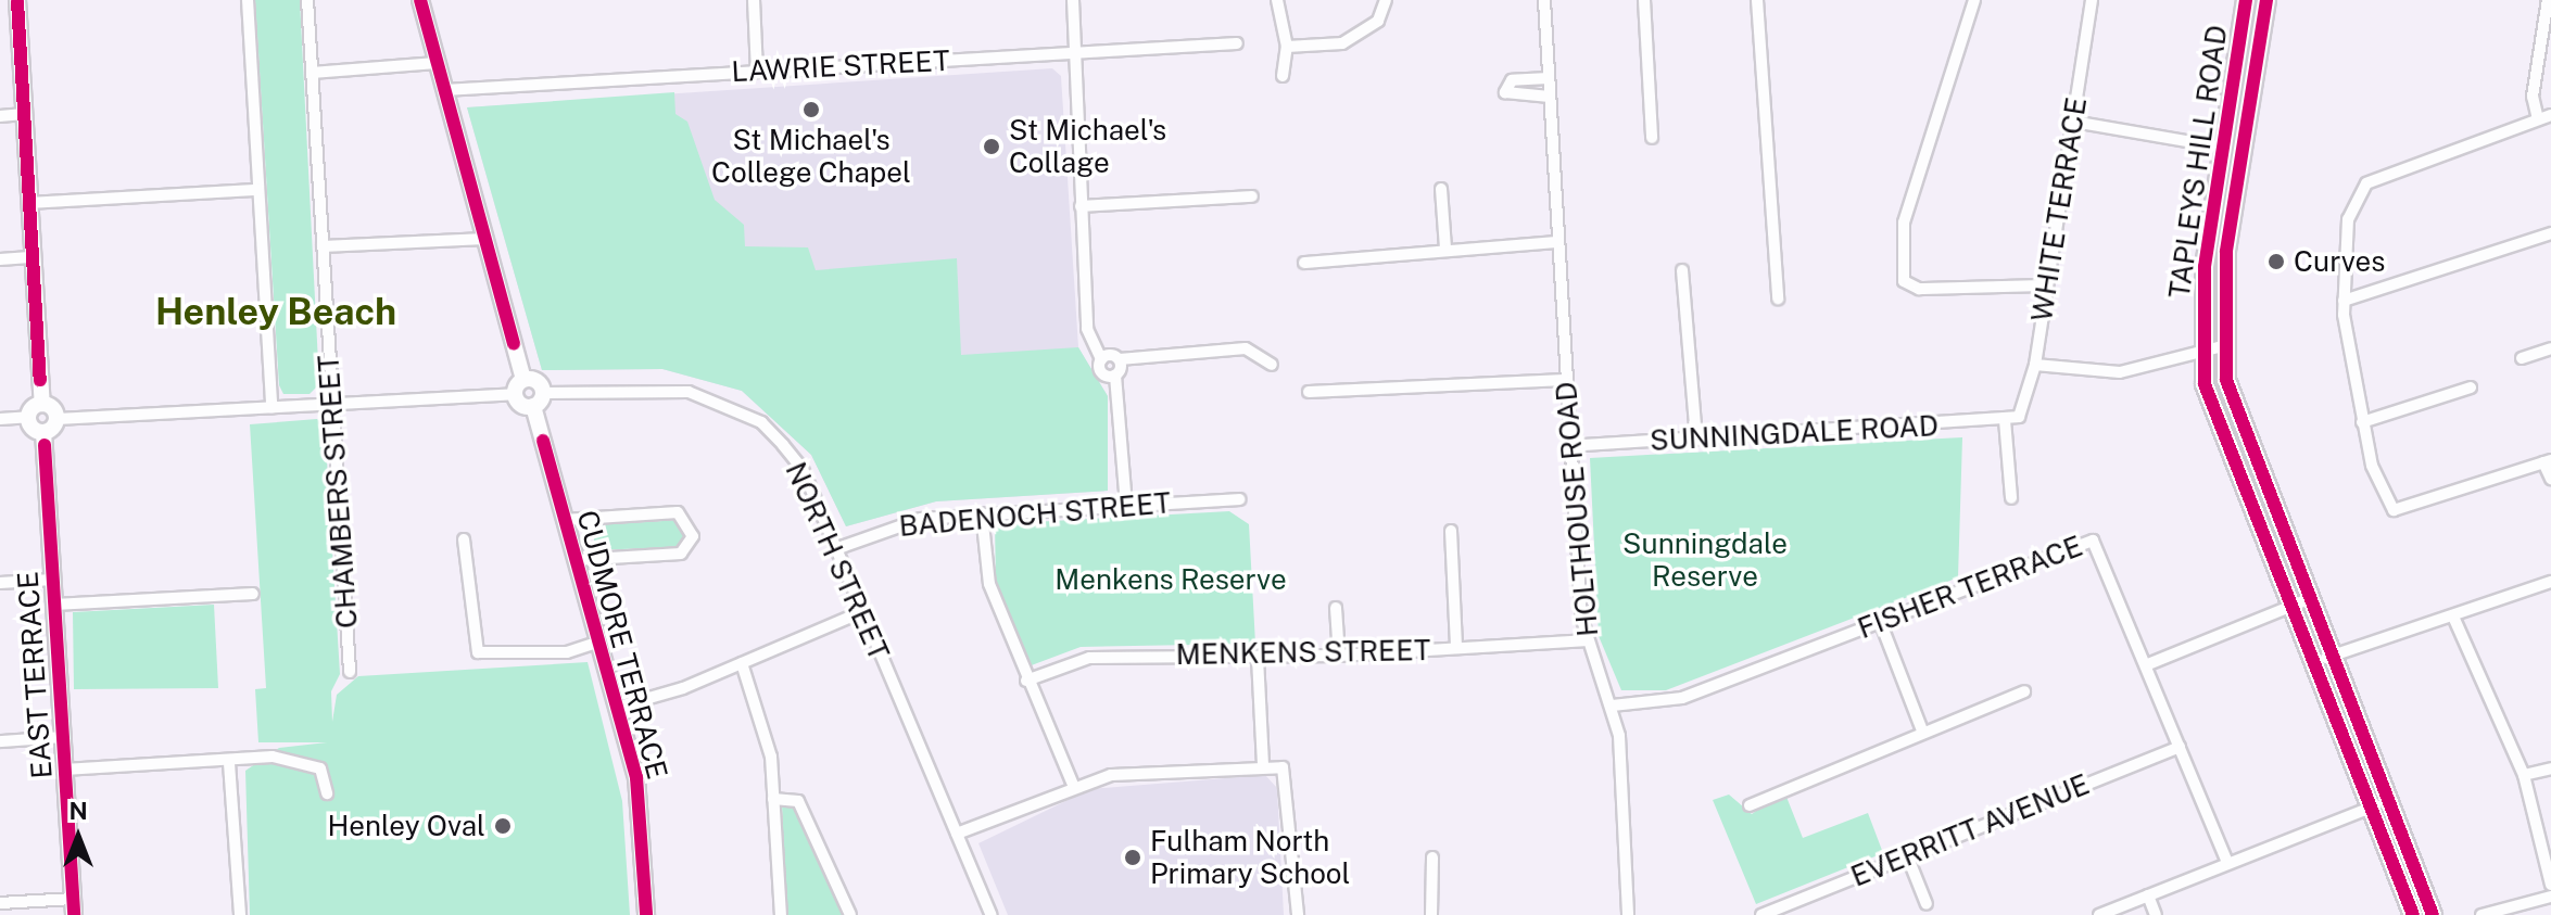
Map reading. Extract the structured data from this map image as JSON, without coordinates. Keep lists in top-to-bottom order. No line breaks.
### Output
{"streets":{"main road":["TAPLEYS HILL ROAD"],"street":["LAWRIE STREET","WHITE TERRACE","SUNNINGDALE ROAD","CHAMBERS STREET","HOLTHOUSE ROAD","BADENOCH STREET","NORTH STREET","FISHER TERRACE","CUDMORE TERRACE","MENKENS STREET","EAST TERRACE","EVERRITT AVENUE"]},"crossings":[["WHITE TERRACE","SUNNINGDALE ROAD"],["SUNNINGDALE ROAD","HOLTHOUSE ROAD"],["HOLTHOUSE ROAD","FISHER TERRACE"],["HOLTHOUSE ROAD","MENKENS STREET"],["BADENOCH STREET","NORTH STREET"],["NORTH STREET","CUDMORE TERRACE"],["FISHER TERRACE","EVERRITT AVENUE"]],"districts":["Henley Beach"],"parks":["Sunningdale Reserve","Menkens Reserve"],"places":["St Michael's College Chapel","St Michael's Collage","Curves","Henley Oval","Fulham North Primary School"],"north":"top"}
